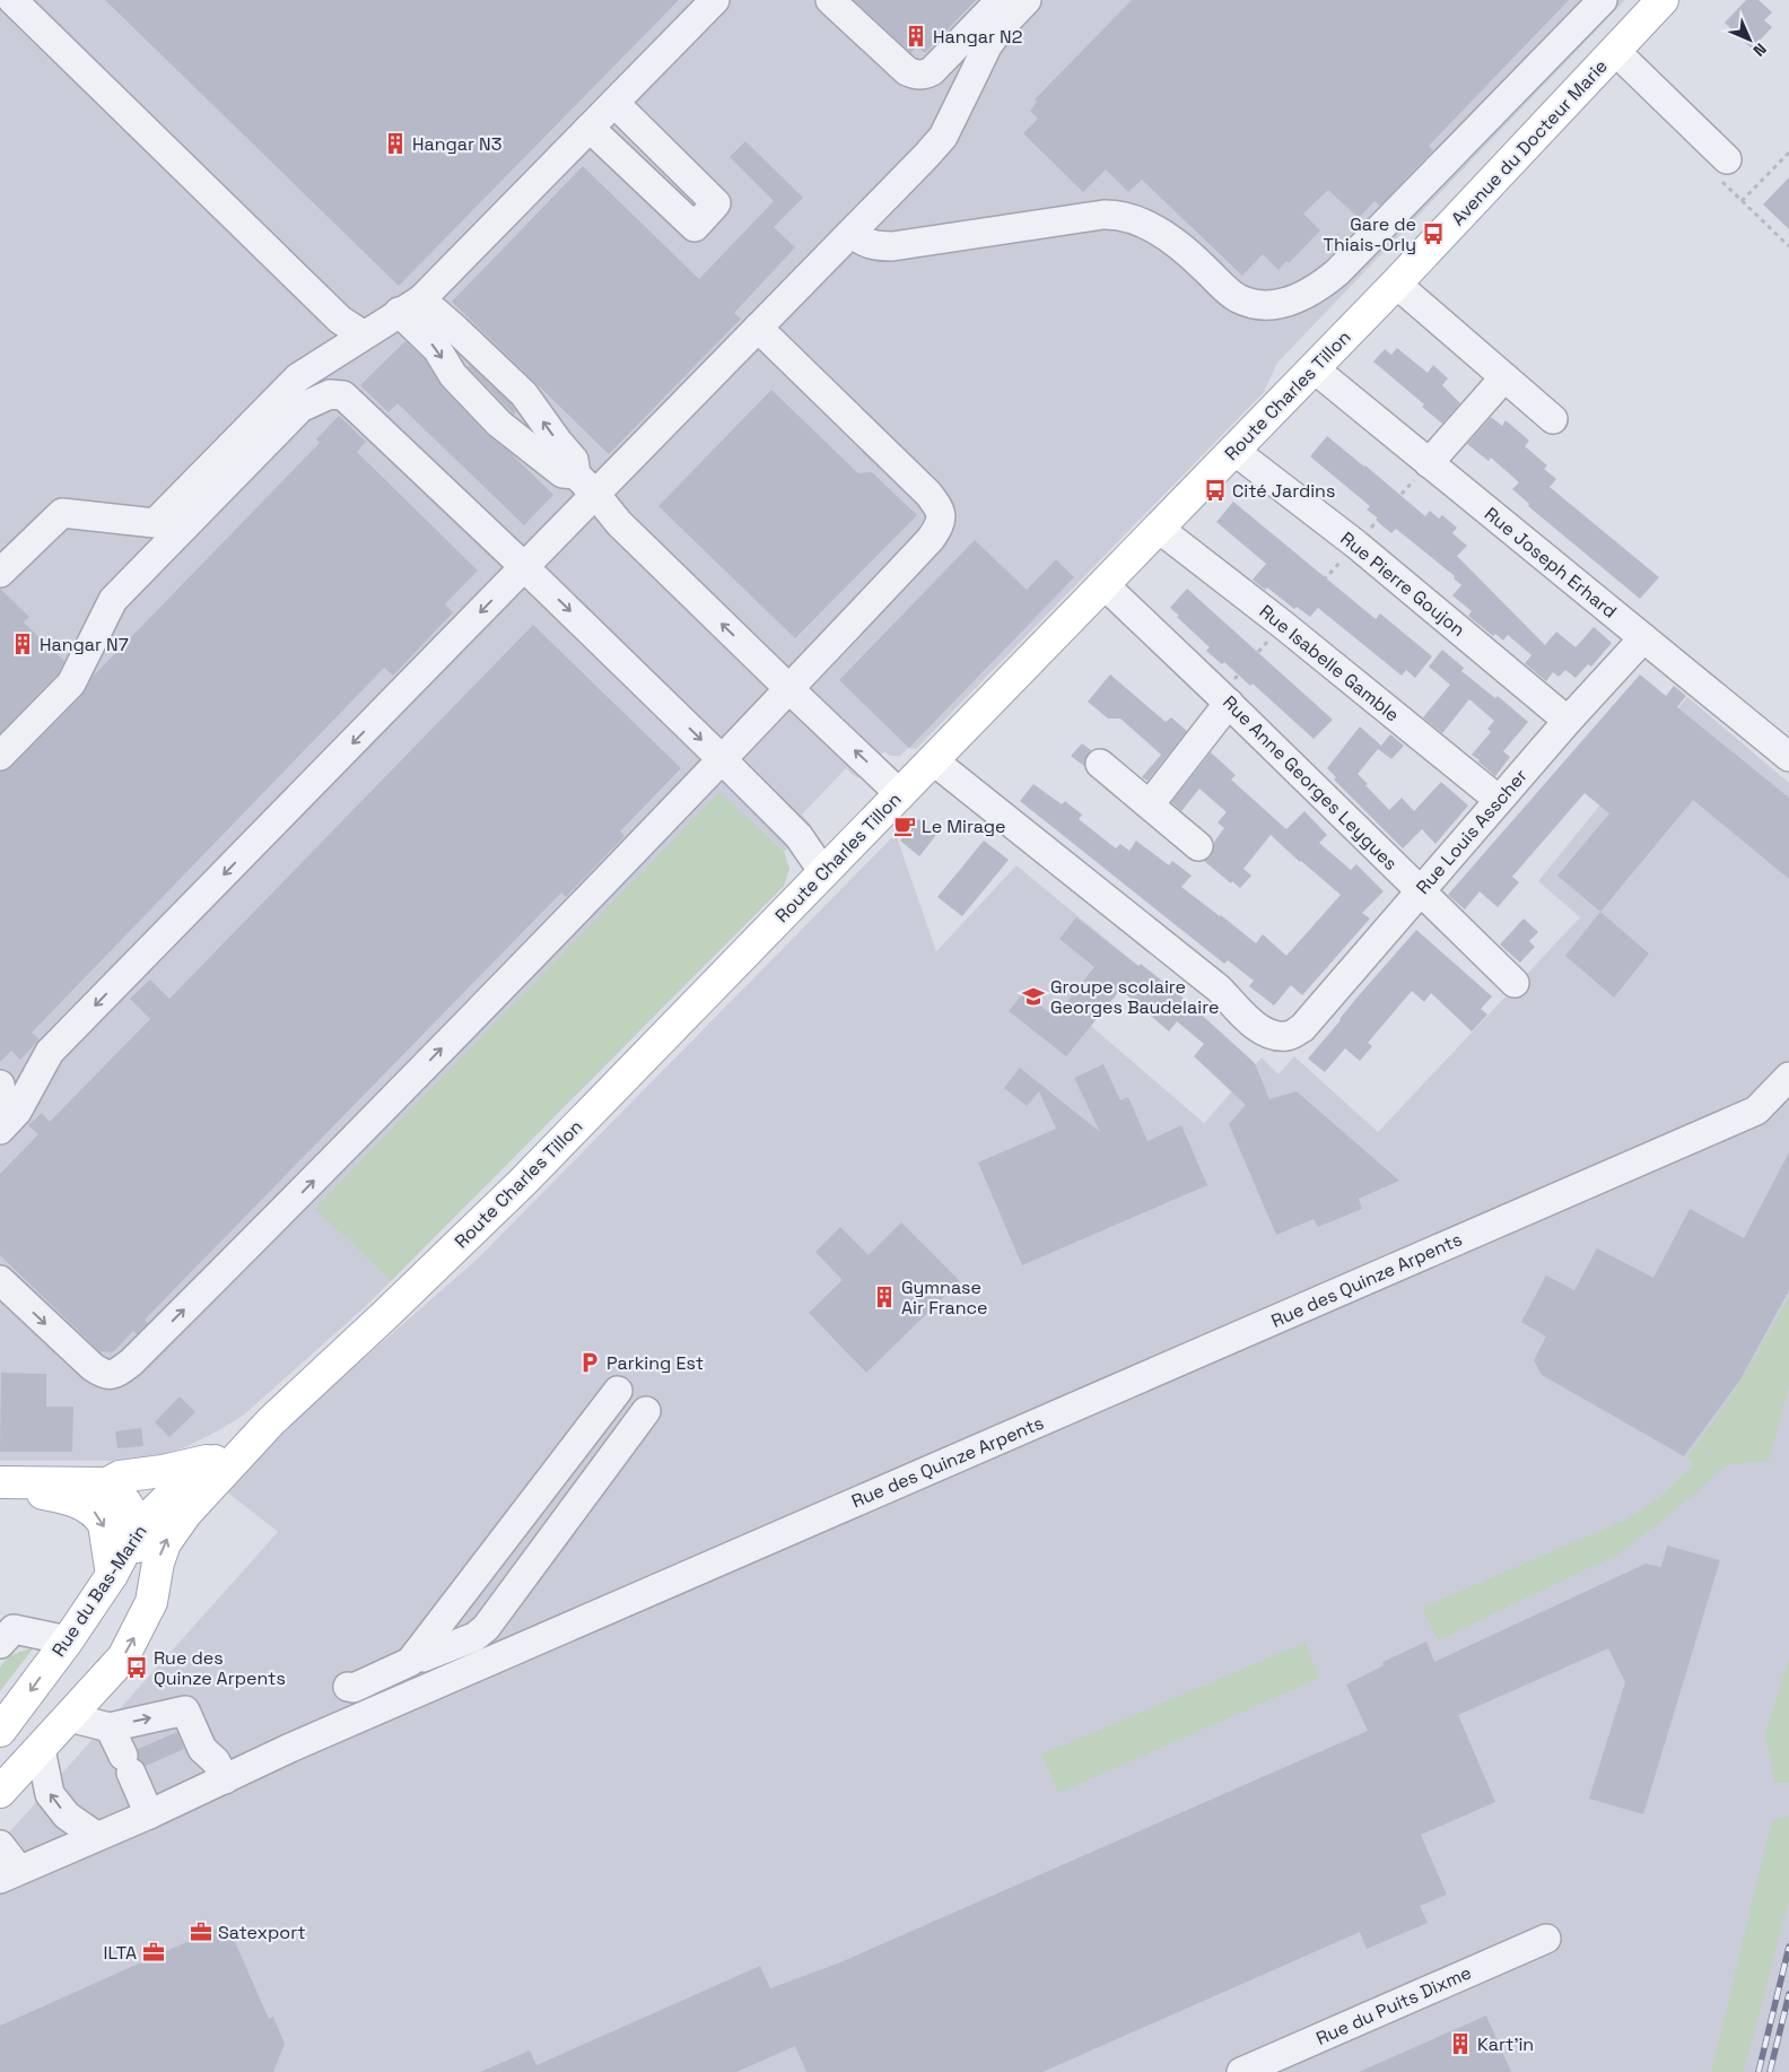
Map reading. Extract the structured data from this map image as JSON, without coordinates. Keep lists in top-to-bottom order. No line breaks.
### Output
{"streets":{"main road":["Avenue du Docteur Marie","Route Charles Tillon","Rue du Bas-Marin"],"street":["Rue Joseph Erhard","Rue Pierre Goujon","Rue Isabelle Gamble","Rue Anne Georges Leygues","Rue Louis Asscher","Rue des Quinze Arpents","Rue du Puits Dixme"]},"crossings":[["Avenue du Docteur Marie","Route Charles Tillon"],["Route Charles Tillon","Rue Joseph Erhard"],["Route Charles Tillon","Rue Pierre Goujon"],["Route Charles Tillon","Rue Isabelle Gamble"],["Route Charles Tillon","Rue Anne Georges Leygues"],["Route Charles Tillon","Rue Louis Asscher"],["Route Charles Tillon","Rue du Bas-Marin"],["Rue Joseph Erhard","Rue Louis Asscher"],["Rue Pierre Goujon","Rue Louis Asscher"],["Rue Isabelle Gamble","Rue Louis Asscher"],["Rue Anne Georges Leygues","Rue Louis Asscher"]],"places":{"building":["Hangar N2","Hangar N3","Hangar N7","Gymnase Air France","Kart'in"],"bus stop":["Gare de Thiais-Orly","Cité Jardins","Rue des Quinze Arpents"],"cafe":["Le Mirage"],"school or university":["Groupe scolaire Georges Baudelaire"],"parking":["Parking Est"],"office":["Satexport","ILTA"]},"north":"bottom right"}
